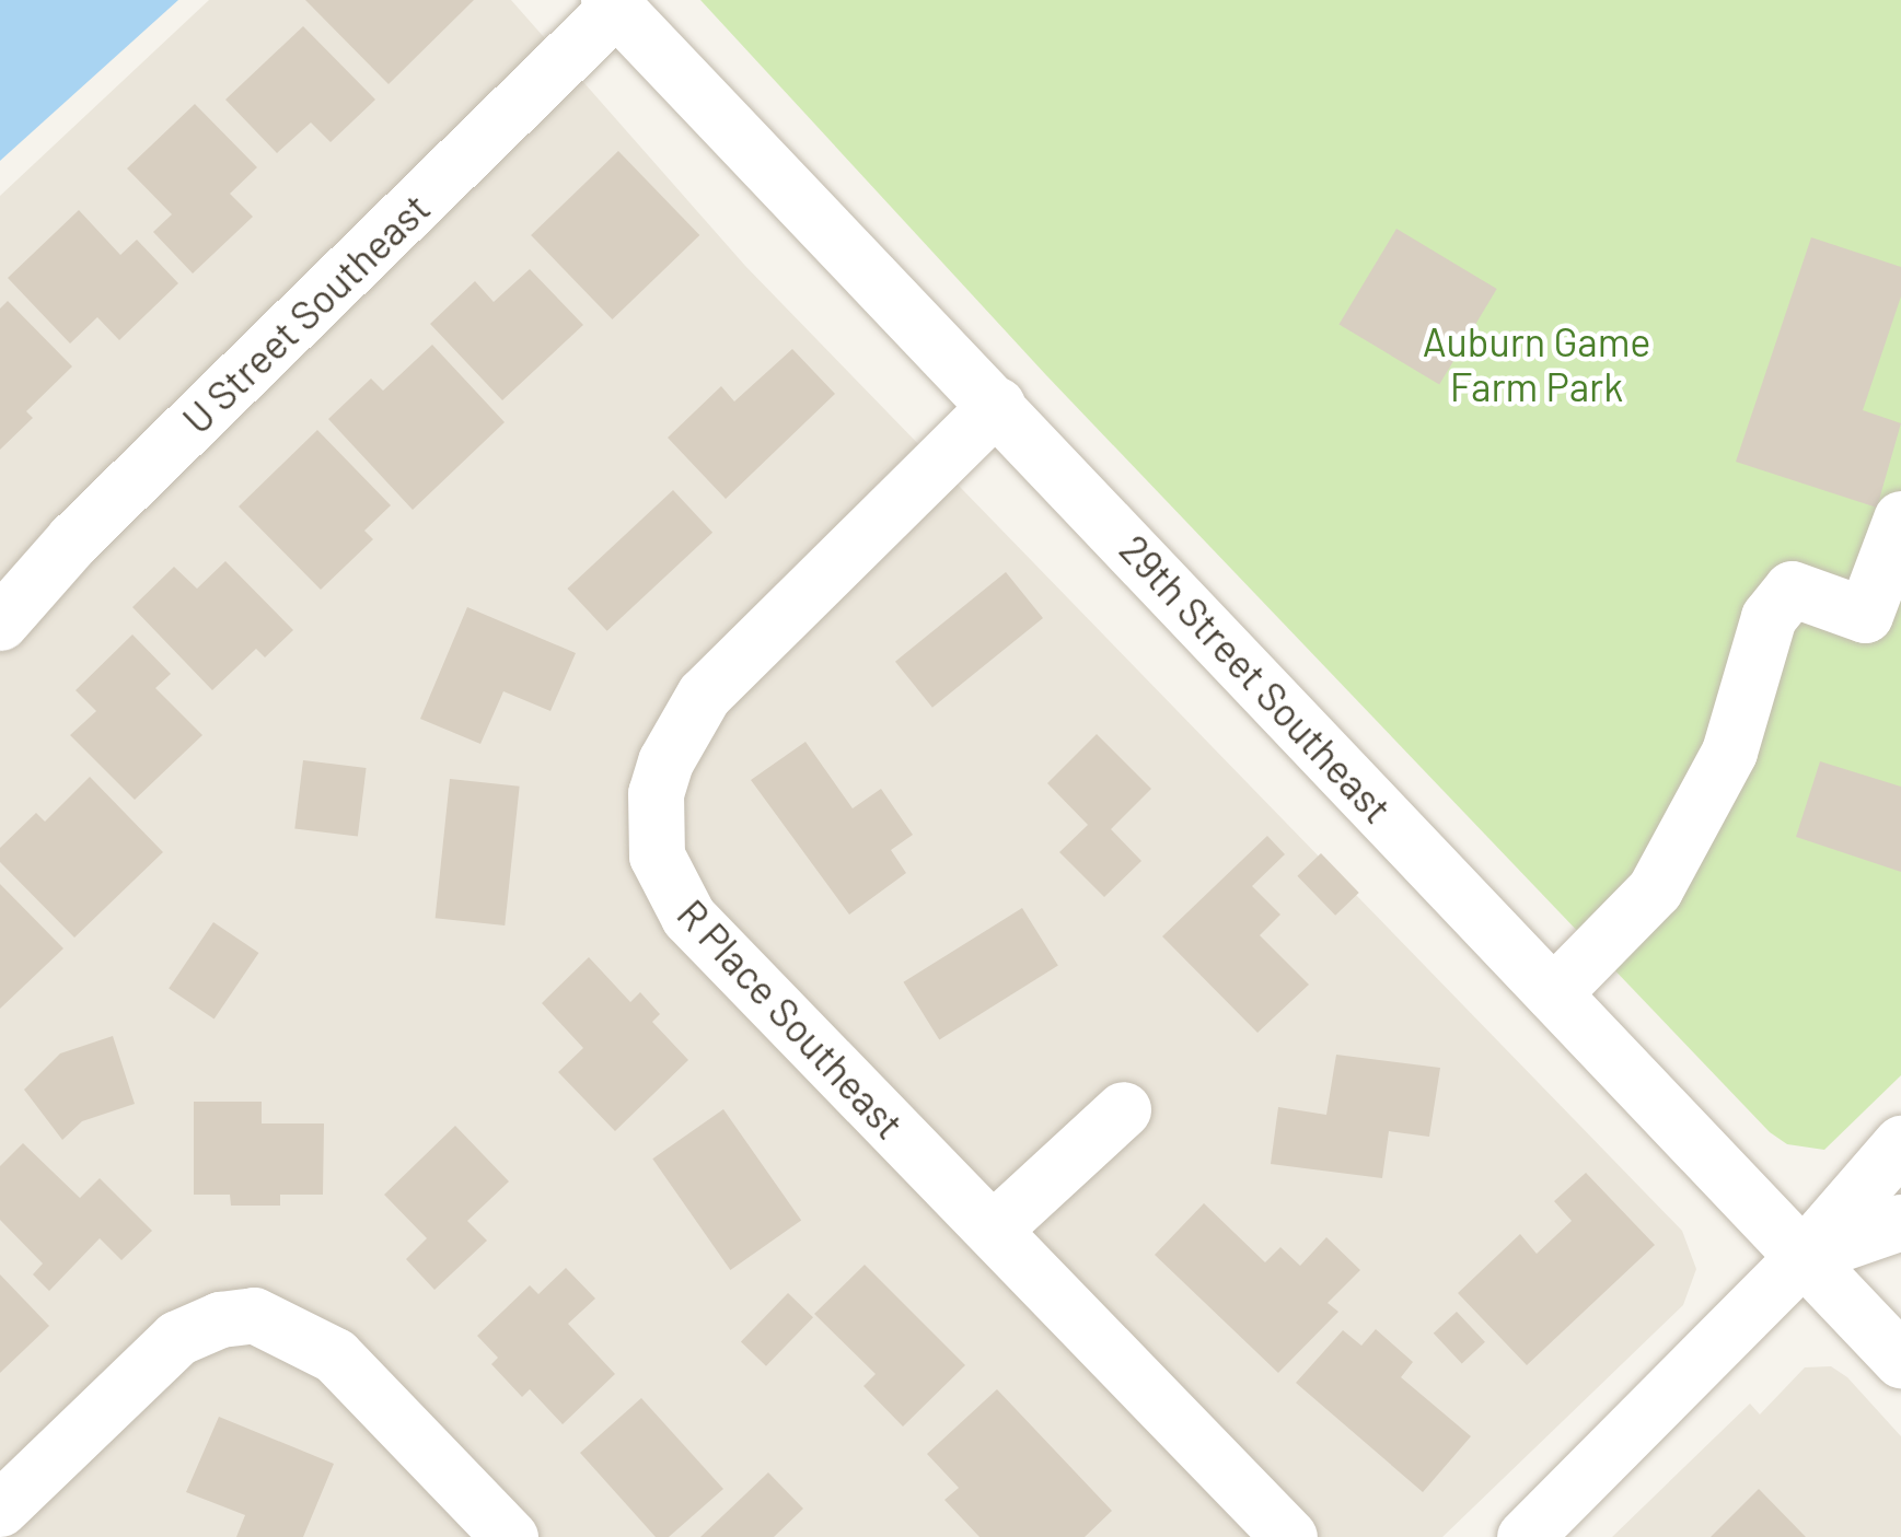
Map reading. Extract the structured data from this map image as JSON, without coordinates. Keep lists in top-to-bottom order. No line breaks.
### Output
{"streets":{"street":["U Street Southeast","29th Street Southeast","R Place Southeast"]},"crossings":[["U Street Southeast","29th Street Southeast"],["29th Street Southeast","R Place Southeast"]],"parks":["Auburn Game Farm Park"]}
